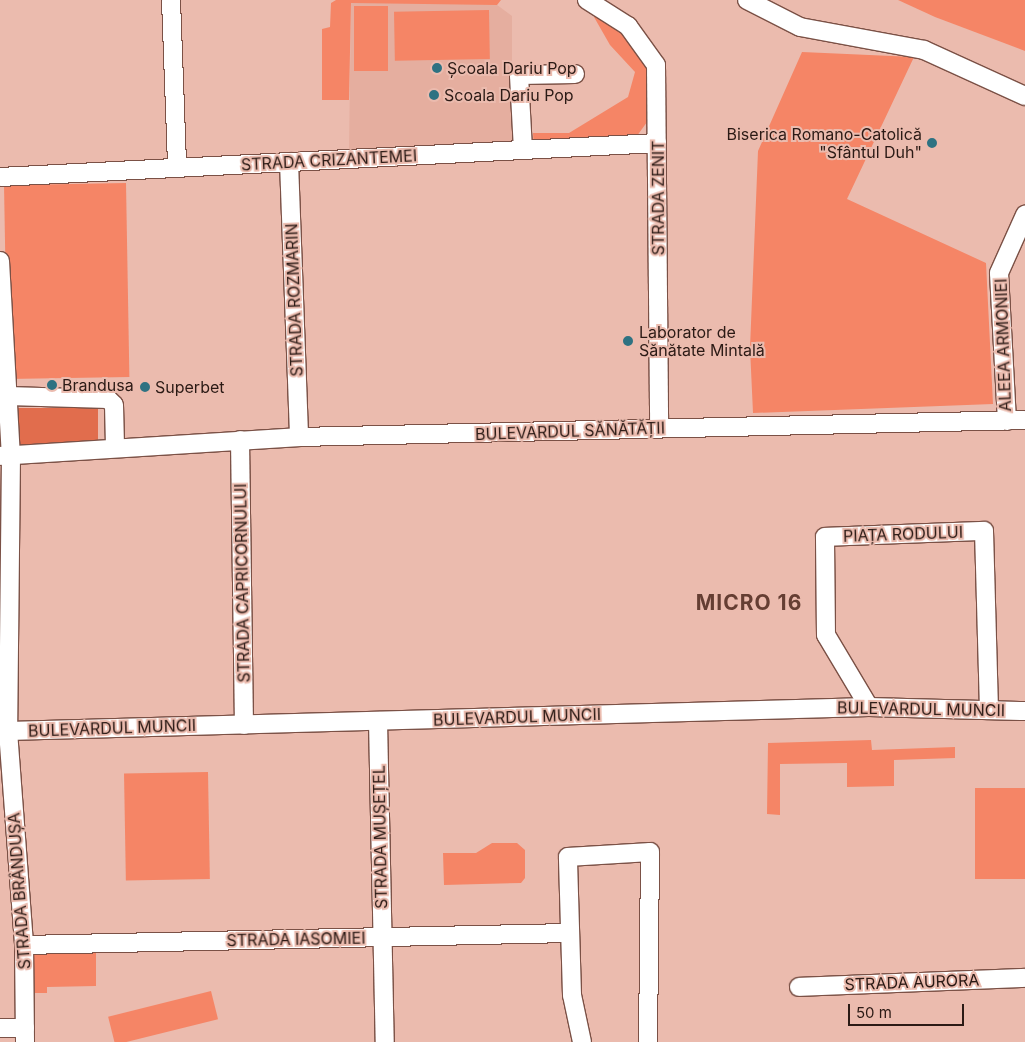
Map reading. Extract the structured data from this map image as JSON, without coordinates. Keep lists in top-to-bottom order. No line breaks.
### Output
{"streets":{"street":["STRADA CRIZANTEMEI","STRADA ZENIT","STRADA ROZMARIN","ALEEA ARMONIEI","BULEVARDUL SĂNĂTĂȚII","PIAȚA RODULUI","STRADA CAPRICORNULUI","BULEVARDUL MUNCII","STRADA MUȘEȚEL","STRADA BRÂNDUȘA","STRADA IASOMIEI","STRADA AURORA"]},"crossings":[["STRADA CRIZANTEMEI","STRADA ZENIT"],["STRADA CRIZANTEMEI","STRADA ROZMARIN"],["STRADA ZENIT","BULEVARDUL SĂNĂTĂȚII"],["STRADA ROZMARIN","BULEVARDUL SĂNĂTĂȚII"],["ALEEA ARMONIEI","BULEVARDUL SĂNĂTĂȚII"],["BULEVARDUL SĂNĂTĂȚII","STRADA CAPRICORNULUI"],["BULEVARDUL SĂNĂTĂȚII","STRADA BRÂNDUȘA"],["PIAȚA RODULUI","BULEVARDUL MUNCII"],["STRADA CAPRICORNULUI","BULEVARDUL MUNCII"],["BULEVARDUL MUNCII","STRADA MUȘEȚEL"],["BULEVARDUL MUNCII","STRADA BRÂNDUȘA"],["STRADA MUȘEȚEL","STRADA IASOMIEI"],["STRADA BRÂNDUȘA","STRADA IASOMIEI"]],"districts":["MICRO 16"],"places":["Școala Dariu Pop","Scoala Dariu Pop","Biserica Romano-Catolică \"Sfântul Duh\"","Laborator de Sănătate Mintală","Brandusa","Superbet"],"scale_bar":"50 m"}
